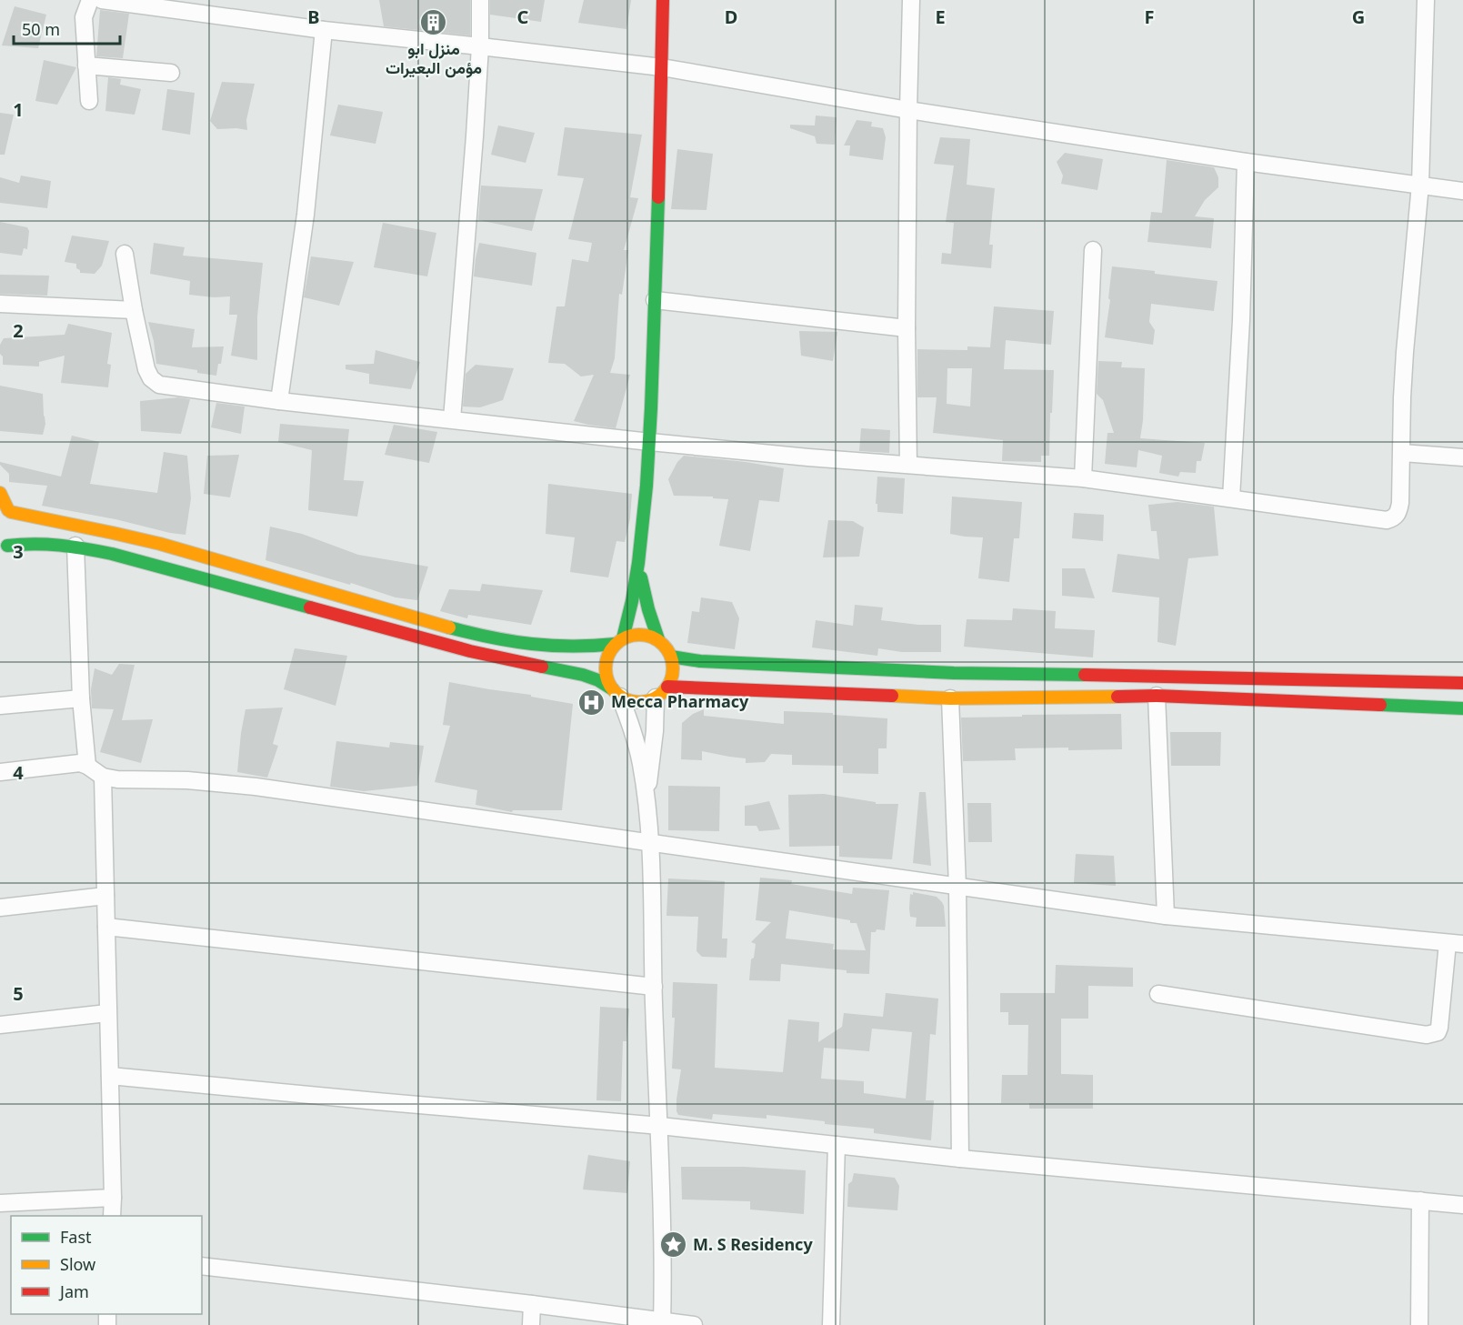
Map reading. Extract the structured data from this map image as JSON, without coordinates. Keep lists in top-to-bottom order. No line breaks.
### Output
{"places":{"building":["منزل ابو مؤمن البعيرات"],"hospital":["Mecca Pharmacy"],"place":["M. S Residency"]},"legend":["Fast","Slow","Jam"],"scale_bar":"50 m","grid":{"columns":["B","C","D","E","F","G"],"rows":["1","2","3","4","5"]}}
